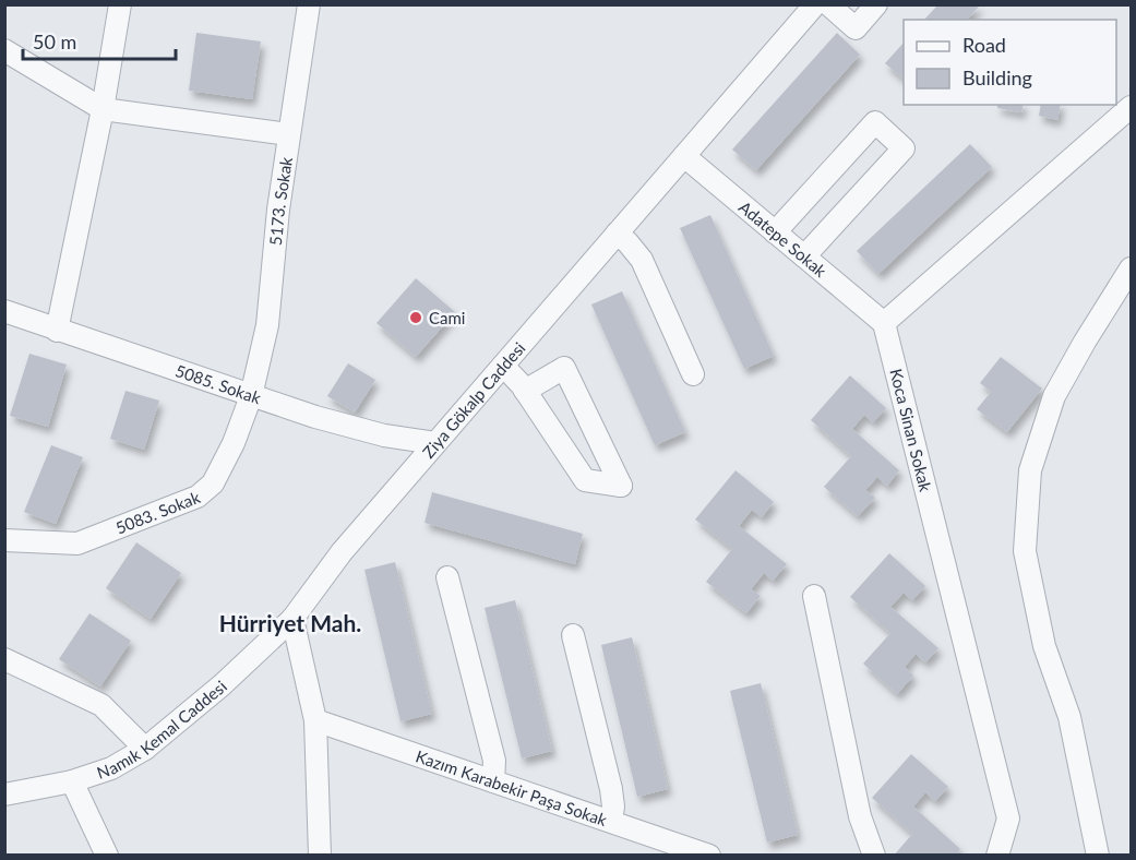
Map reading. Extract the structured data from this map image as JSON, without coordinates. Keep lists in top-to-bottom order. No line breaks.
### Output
{"streets":{"street":["5173. Sokak","Adatepe Sokak","5085. Sokak","Ziya Gökalp Caddesi","Koca Sinan Sokak","5083. Sokak","Namık Kemal Caddesi","Kazım Karabekir Paşa Sokak"]},"crossings":[["5173. Sokak","5085. Sokak"],["5173. Sokak","5083. Sokak"],["Adatepe Sokak","Ziya Gökalp Caddesi"],["Adatepe Sokak","Koca Sinan Sokak"],["5085. Sokak","Ziya Gökalp Caddesi"],["5085. Sokak","5083. Sokak"],["Ziya Gökalp Caddesi","Namık Kemal Caddesi"]],"districts":["Hürriyet Mah."],"places":["Cami"],"legend":["Road","Building"],"scale_bar":"50 m"}
